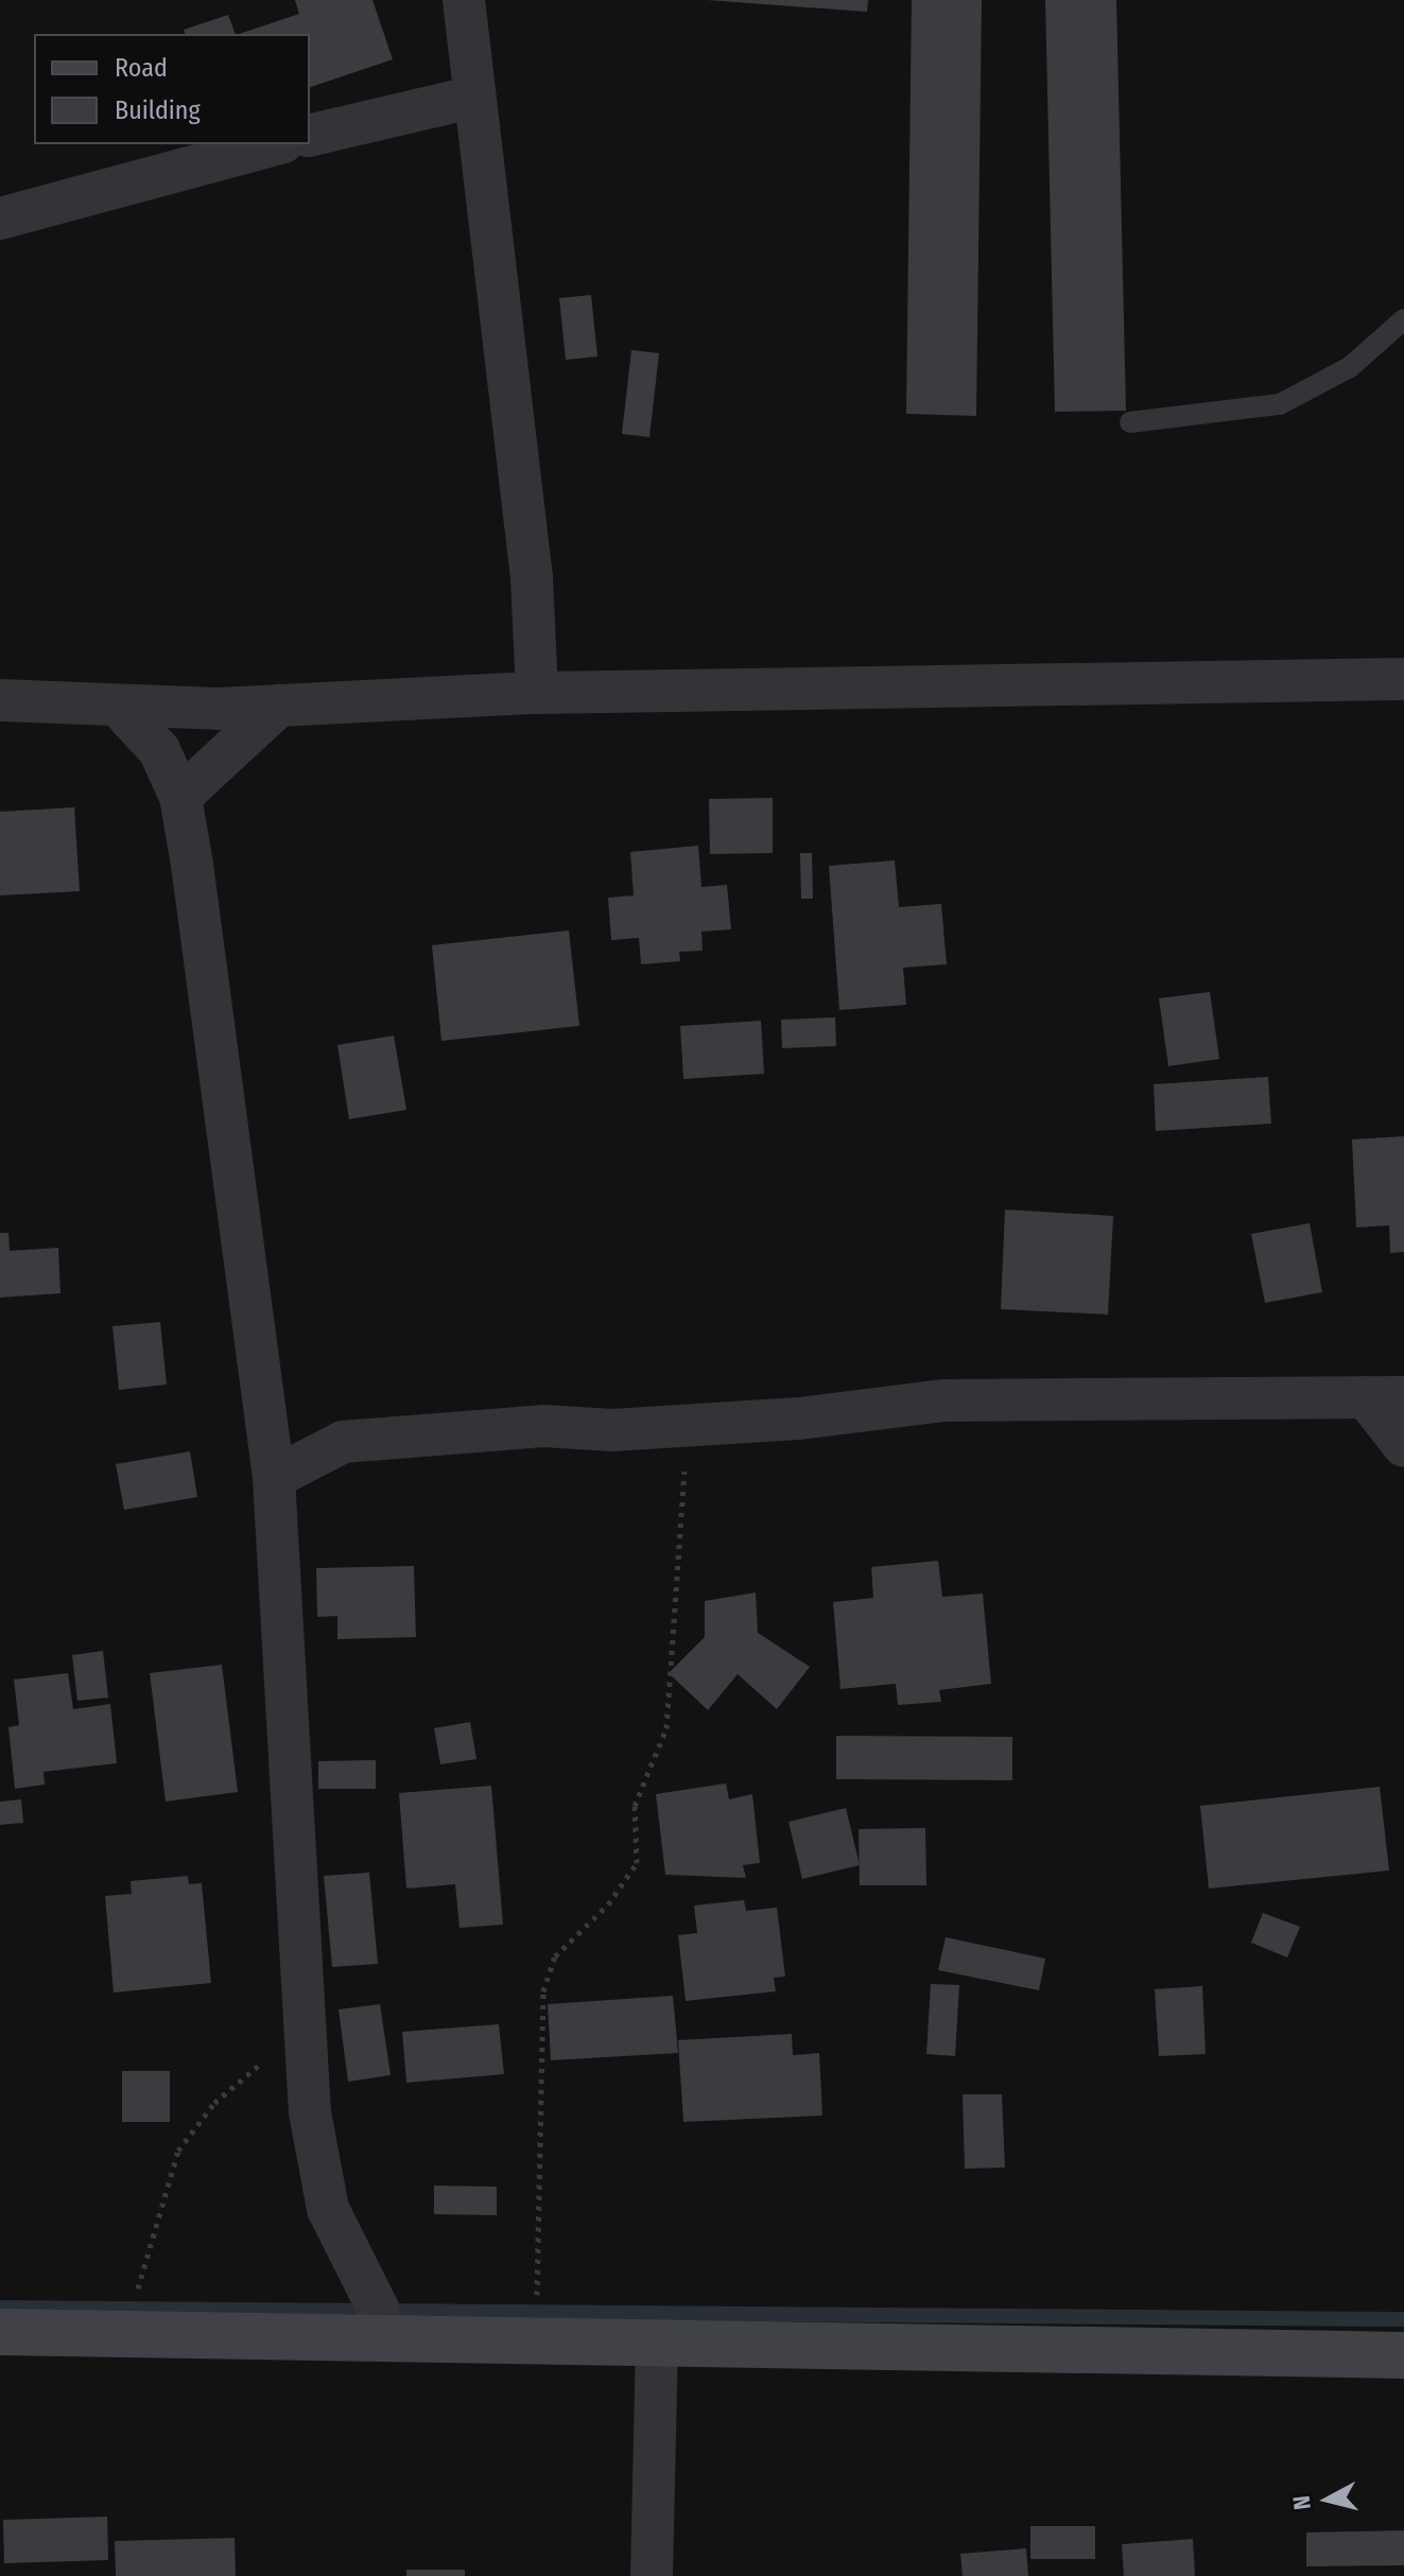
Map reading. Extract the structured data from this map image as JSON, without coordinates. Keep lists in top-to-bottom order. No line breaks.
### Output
{"legend":["Road","Building"],"north":"left"}
